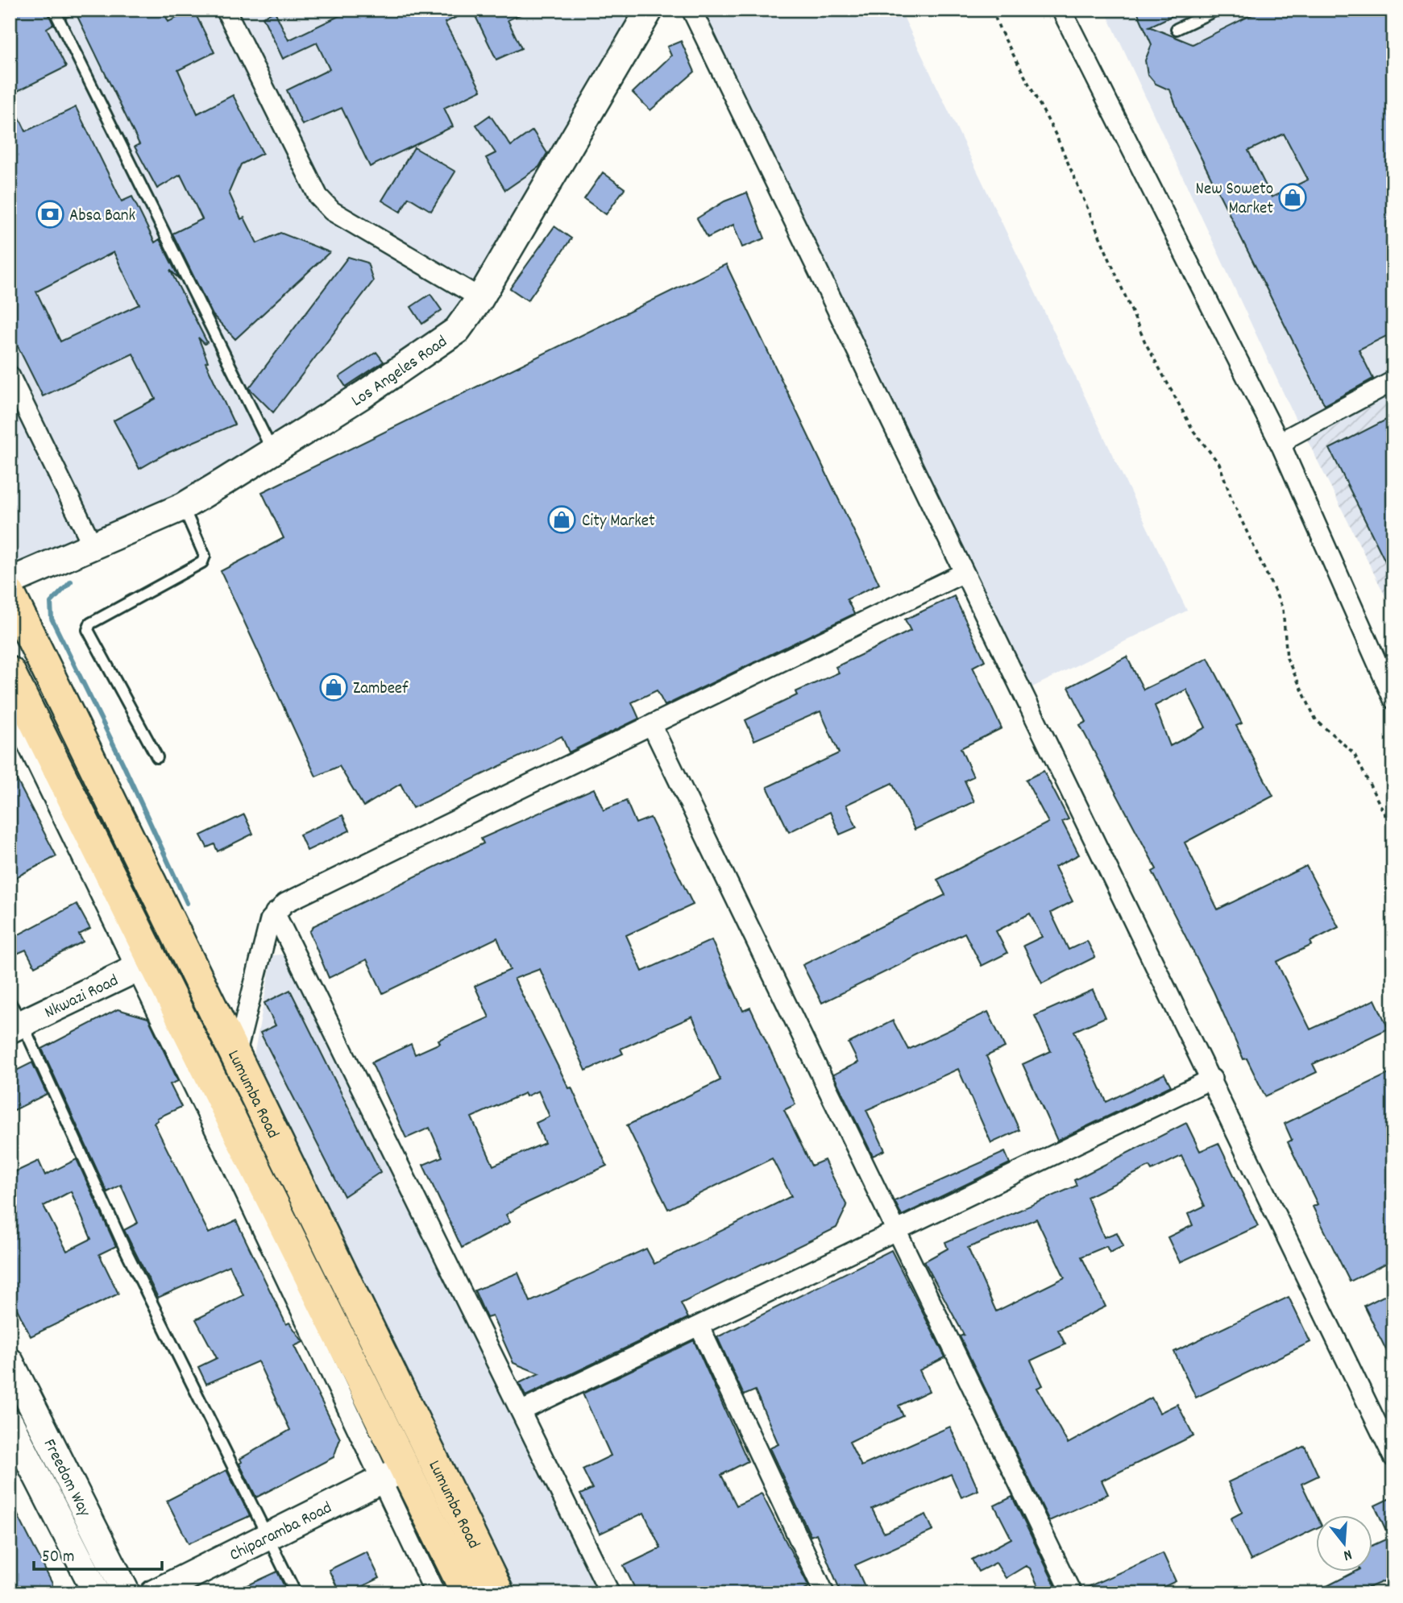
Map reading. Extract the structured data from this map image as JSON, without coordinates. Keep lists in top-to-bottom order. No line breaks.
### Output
{"streets":{"main road":["Los Angeles Road","Nkwazi Road","Lumumba Road","Freedom Way","Chiparamba Road"]},"crossings":[["Nkwazi Road","Lumumba Road"],["Lumumba Road","Chiparamba Road"]],"places":{"shop":["New Soweto Market","City Market","Zambeef"],"bank":["Absa Bank"]},"scale_bar":"50 m","north":"bottom"}
